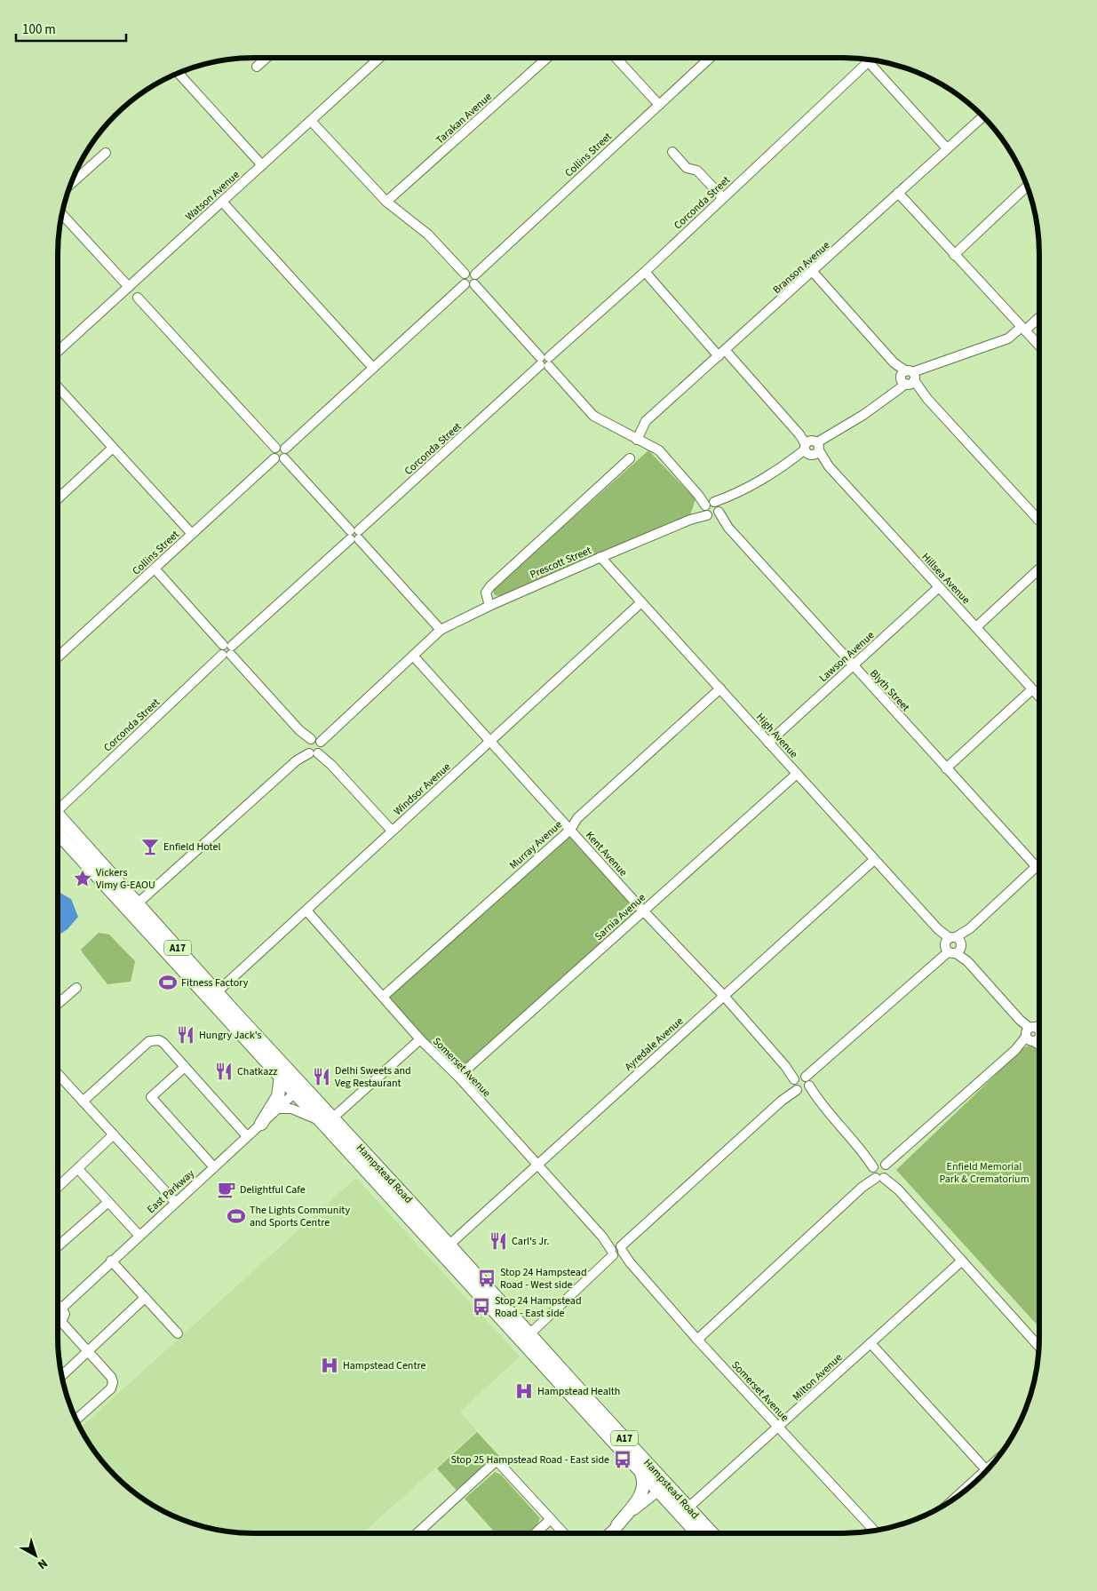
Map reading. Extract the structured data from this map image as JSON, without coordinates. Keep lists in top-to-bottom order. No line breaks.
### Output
{"streets":{"highway":["A17","Hampstead Road"],"street":["Tarakan Avenue","Collins Street","Watson Avenue","Corconda Street","Branson Avenue","Prescott Street","Hillsea Avenue","Lawson Avenue","Blyth Street","High Avenue","Windsor Avenue","Murray Avenue","Kent Avenue","Sarnia Avenue","Ayredale Avenue","Somerset Avenue","East Parkway","Milton Avenue"]},"crossings":[["Collins Street","Blyth Street"],["Corconda Street","Hillsea Avenue"],["Corconda Street","Blyth Street"],["Branson Avenue","Hillsea Avenue"],["Branson Avenue","Blyth Street"],["Prescott Street","Hillsea Avenue"],["Prescott Street","Blyth Street"],["Prescott Street","High Avenue"],["Hillsea Avenue","Lawson Avenue"],["Lawson Avenue","Blyth Street"],["Lawson Avenue","High Avenue"],["High Avenue","Windsor Avenue"],["High Avenue","Murray Avenue"],["High Avenue","Sarnia Avenue"],["High Avenue","Ayredale Avenue"],["Windsor Avenue","Kent Avenue"],["Windsor Avenue","Somerset Avenue"],["Windsor Avenue","Hampstead Road"],["Murray Avenue","Kent Avenue"],["Murray Avenue","Somerset Avenue"],["Kent Avenue","Sarnia Avenue"],["Kent Avenue","Ayredale Avenue"],["Kent Avenue","Milton Avenue"],["Sarnia Avenue","Somerset Avenue"],["Ayredale Avenue","Somerset Avenue"],["Ayredale Avenue","Hampstead Road"],["Somerset Avenue","Milton Avenue"],["Hampstead Road","East Parkway"],["Hampstead Road","Milton Avenue"]],"parks":["Enfield Memorial Park & Crematorium"],"places":{"bar":["Enfield Hotel"],"place":["Vickers Vimy G-EAOU"],"sports":["Fitness Factory","The Lights Community and Sports Centre"],"restaurant":["Hungry Jack's","Chatkazz","Delhi Sweets and Veg Restaurant","Carl's Jr."],"cafe":["Delightful Cafe"],"bus stop":["Stop 24 Hampstead Road - West side","Stop 24 Hampstead Road - East side","Stop 25 Hampstead Road - East side"],"hospital":["Hampstead Centre","Hampstead Health"]},"scale_bar":"100 m","north":"bottom right"}
